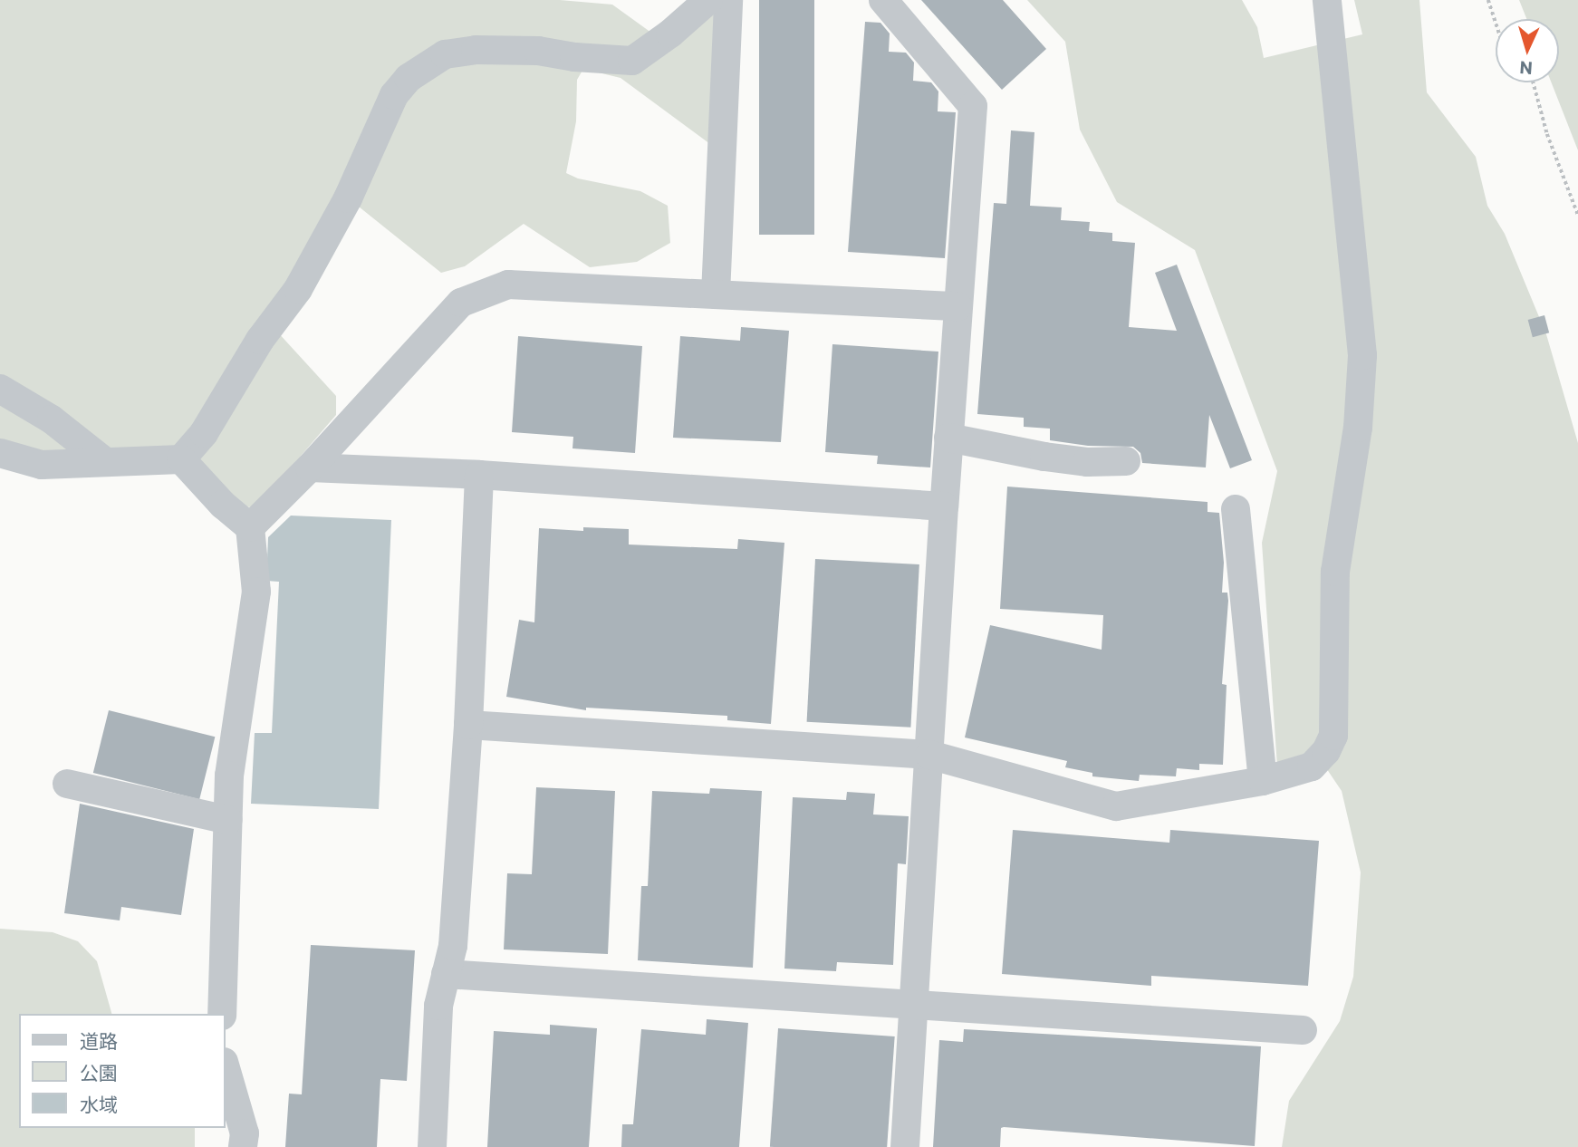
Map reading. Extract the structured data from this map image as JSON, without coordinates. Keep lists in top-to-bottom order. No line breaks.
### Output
{"legend":["道路","公園","水域"],"north":"bottom"}
